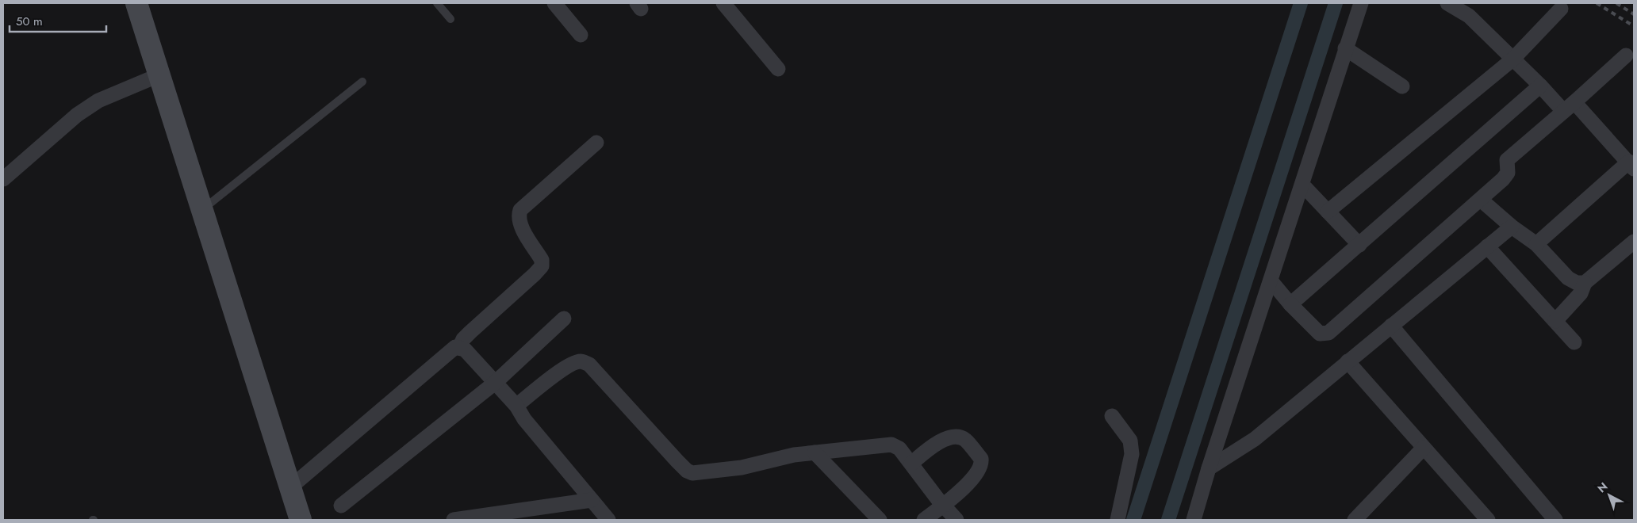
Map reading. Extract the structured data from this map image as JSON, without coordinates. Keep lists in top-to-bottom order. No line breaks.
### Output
{"scale_bar":"50 m","north":"top left"}
